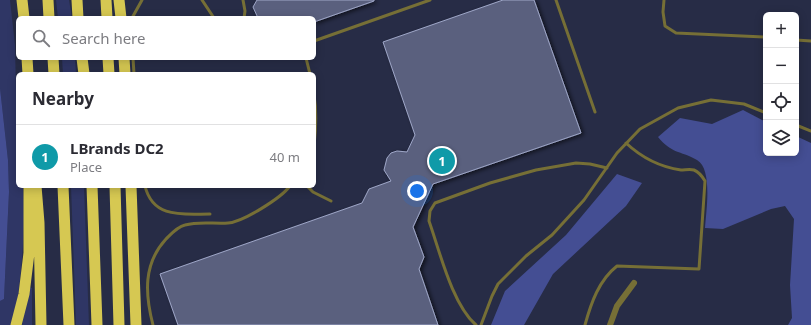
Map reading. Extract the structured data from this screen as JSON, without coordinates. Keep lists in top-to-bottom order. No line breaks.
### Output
{"page":{"map_buttons":["+","−"],"search":"Search here","heading":"Nearby","list":[{"mark":"1","name":"LBrands DC2","note":"Place","value":"40 m"}],"pins":"1"}}
